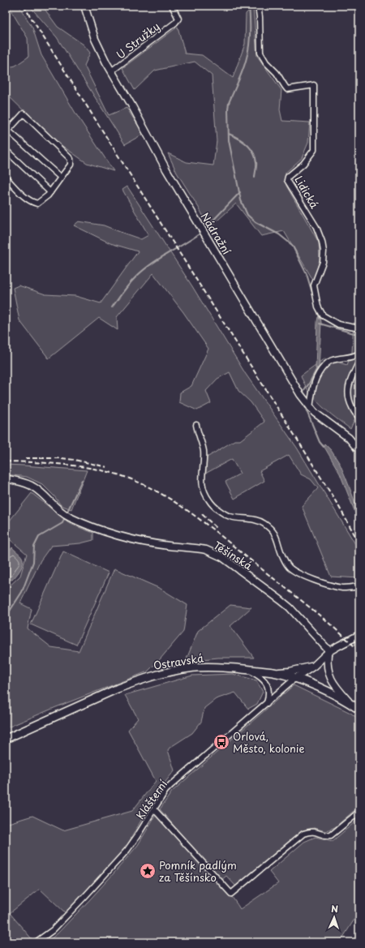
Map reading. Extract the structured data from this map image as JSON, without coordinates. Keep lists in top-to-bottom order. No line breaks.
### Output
{"streets":{"main road":["Ostravská"],"street":["U Stružky","Lidická","Nádražní","Těšínská","Klášterní"]},"crossings":[["U Stružky","Nádražní"],["Ostravská","Klášterní"]],"places":{"bus stop":["Orlová, Město, kolonie"],"place":["Pomník padlým za Těšínsko"]},"north":"top"}
